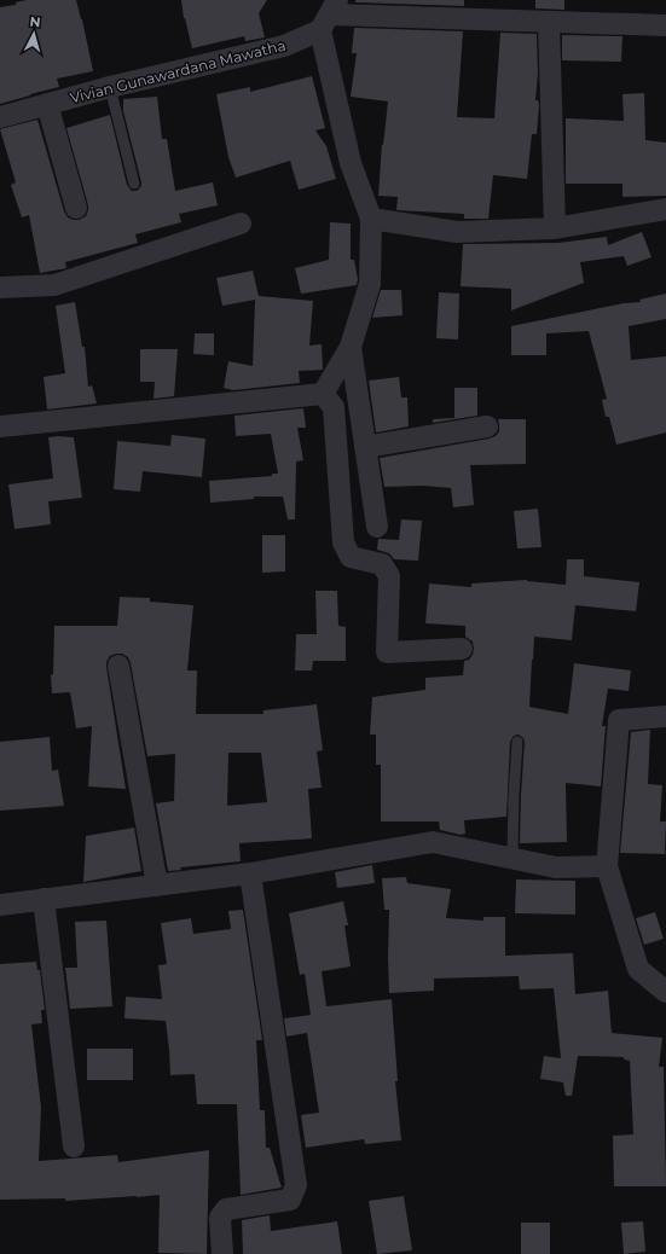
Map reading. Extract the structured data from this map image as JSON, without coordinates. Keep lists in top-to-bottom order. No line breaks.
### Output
{"streets":{"street":["Vivian Gunawardana Mawatha"]},"north":"top"}
